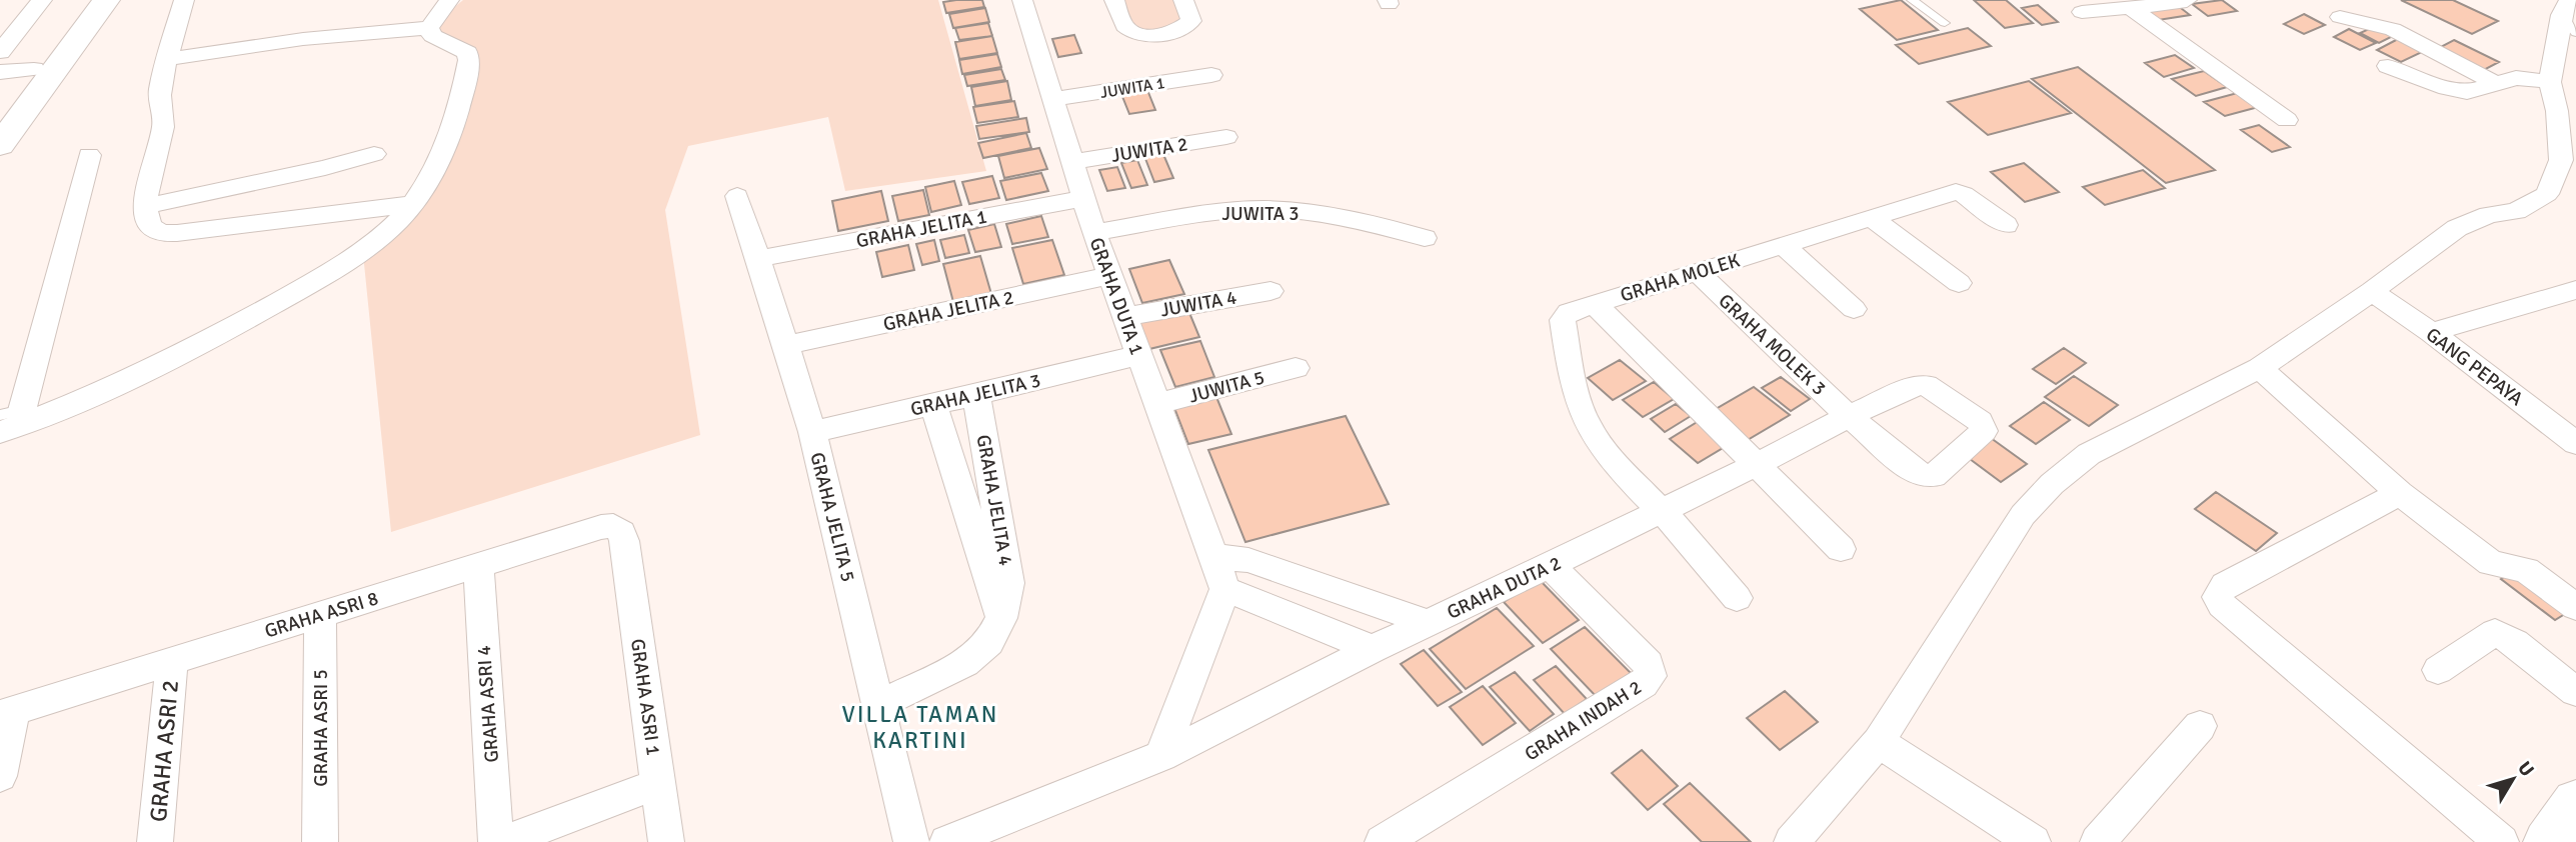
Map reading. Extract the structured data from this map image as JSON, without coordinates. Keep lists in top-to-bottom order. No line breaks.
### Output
{"streets":{"street":["JUWITA 1","JUWITA 2","JUWITA 3","GRAHA JELITA 1","GRAHA MOLEK","GRAHA DUTA 1","JUWITA 4","GRAHA JELITA 2","GRAHA MOLEK 3","GANG PEPAYA","JUWITA 5","GRAHA JELITA 3","GRAHA JELITA 4","GRAHA JELITA 5","GRAHA DUTA 2","GRAHA ASRI 8","GRAHA ASRI 1","GRAHA ASRI 4","GRAHA INDAH 2","GRAHA ASRI 5","GRAHA ASRI 2"]},"crossings":[["JUWITA 1","GRAHA DUTA 1"],["JUWITA 2","GRAHA DUTA 1"],["JUWITA 3","GRAHA DUTA 1"],["GRAHA JELITA 1","GRAHA DUTA 1"],["GRAHA JELITA 1","GRAHA JELITA 5"],["GRAHA MOLEK","GRAHA MOLEK 3"],["GRAHA MOLEK","GRAHA DUTA 2"],["GRAHA DUTA 1","JUWITA 4"],["GRAHA DUTA 1","GRAHA JELITA 2"],["GRAHA DUTA 1","JUWITA 5"],["GRAHA DUTA 1","GRAHA JELITA 3"],["GRAHA JELITA 2","GRAHA JELITA 5"],["GRAHA MOLEK 3","GRAHA DUTA 2"],["GRAHA JELITA 3","GRAHA JELITA 4"],["GRAHA JELITA 3","GRAHA JELITA 5"],["GRAHA JELITA 4","GRAHA JELITA 5"],["GRAHA DUTA 2","GRAHA INDAH 2"],["GRAHA ASRI 8","GRAHA ASRI 1"],["GRAHA ASRI 8","GRAHA ASRI 4"],["GRAHA ASRI 8","GRAHA ASRI 5"],["GRAHA ASRI 8","GRAHA ASRI 2"]],"districts":["VILLA TAMAN KARTINI"],"north":"top right"}
